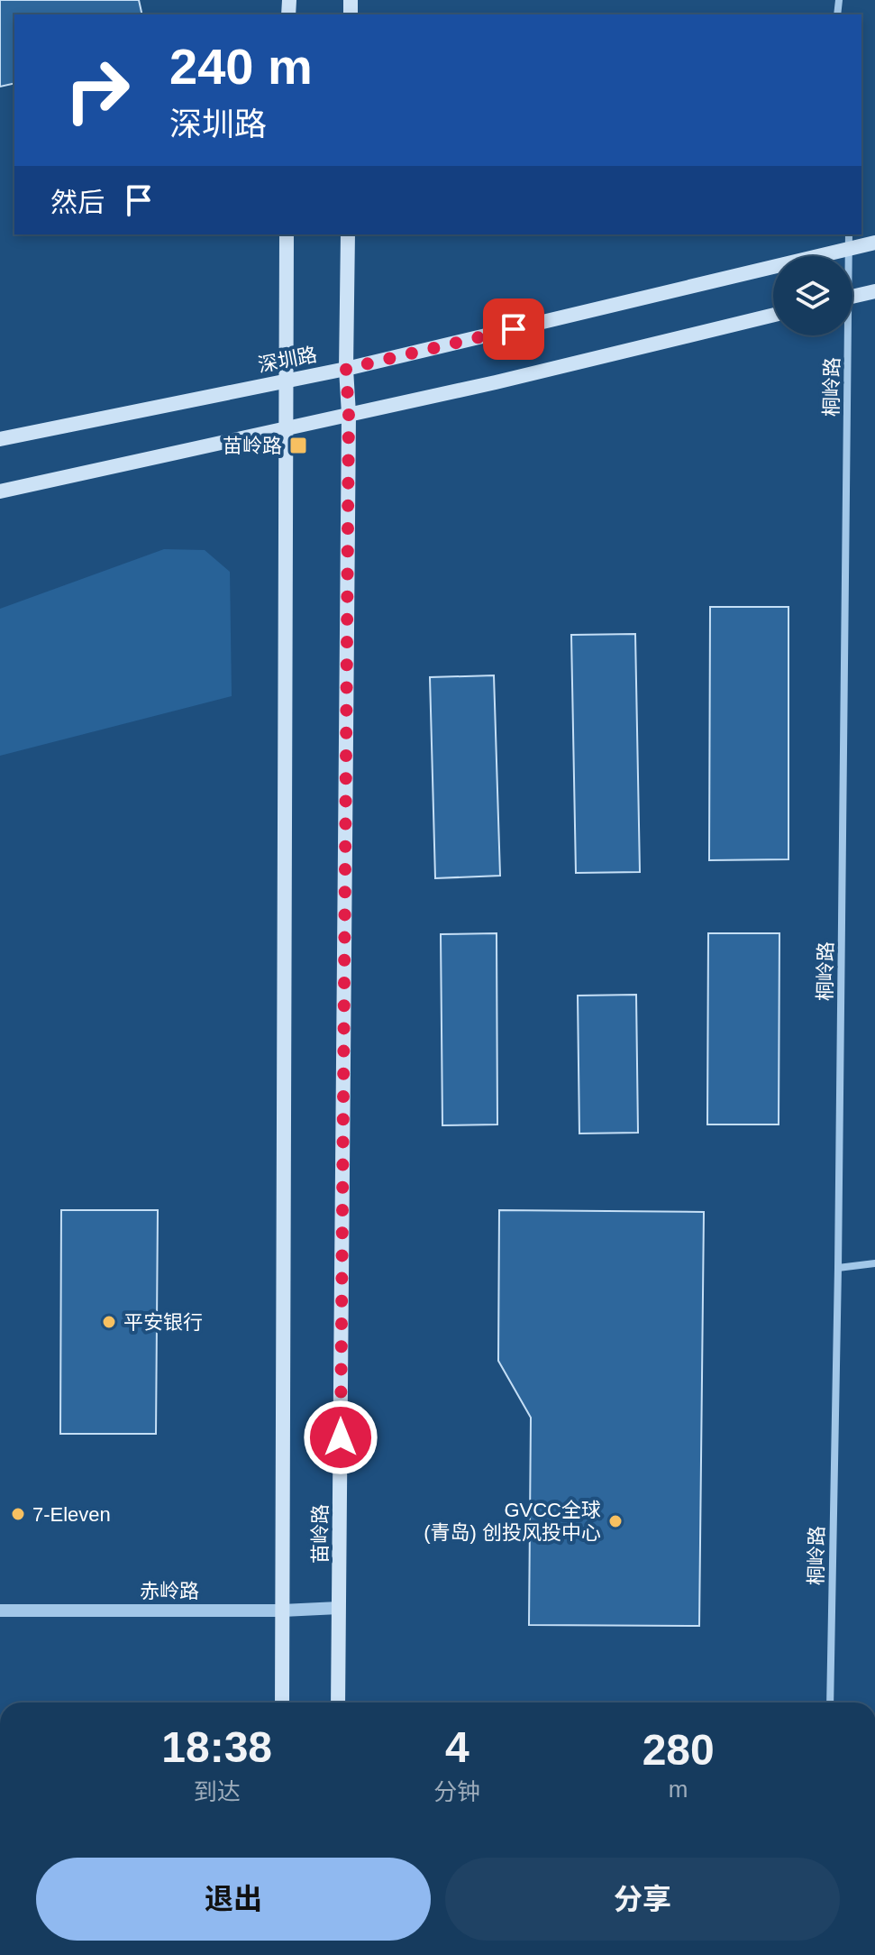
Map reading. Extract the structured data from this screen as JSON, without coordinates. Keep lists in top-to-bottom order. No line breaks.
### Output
{"streets":{"main road":["深圳路","苗岭路"],"street":["桐岭路","赤岭路"]},"crossings":[["深圳路","桐岭路"],["深圳路","苗岭路"],["苗岭路","赤岭路"]],"places":{"transit":["苗岭路"],"other":["平安银行","7-Eleven","GVCC全球 (青岛) 创投风投中心"]},"page":{"turn":["240 m","深圳路"],"then":"然后","eta":["18:38","到达","4","分钟","280","m"],"buttons":["退出","分享"]}}
